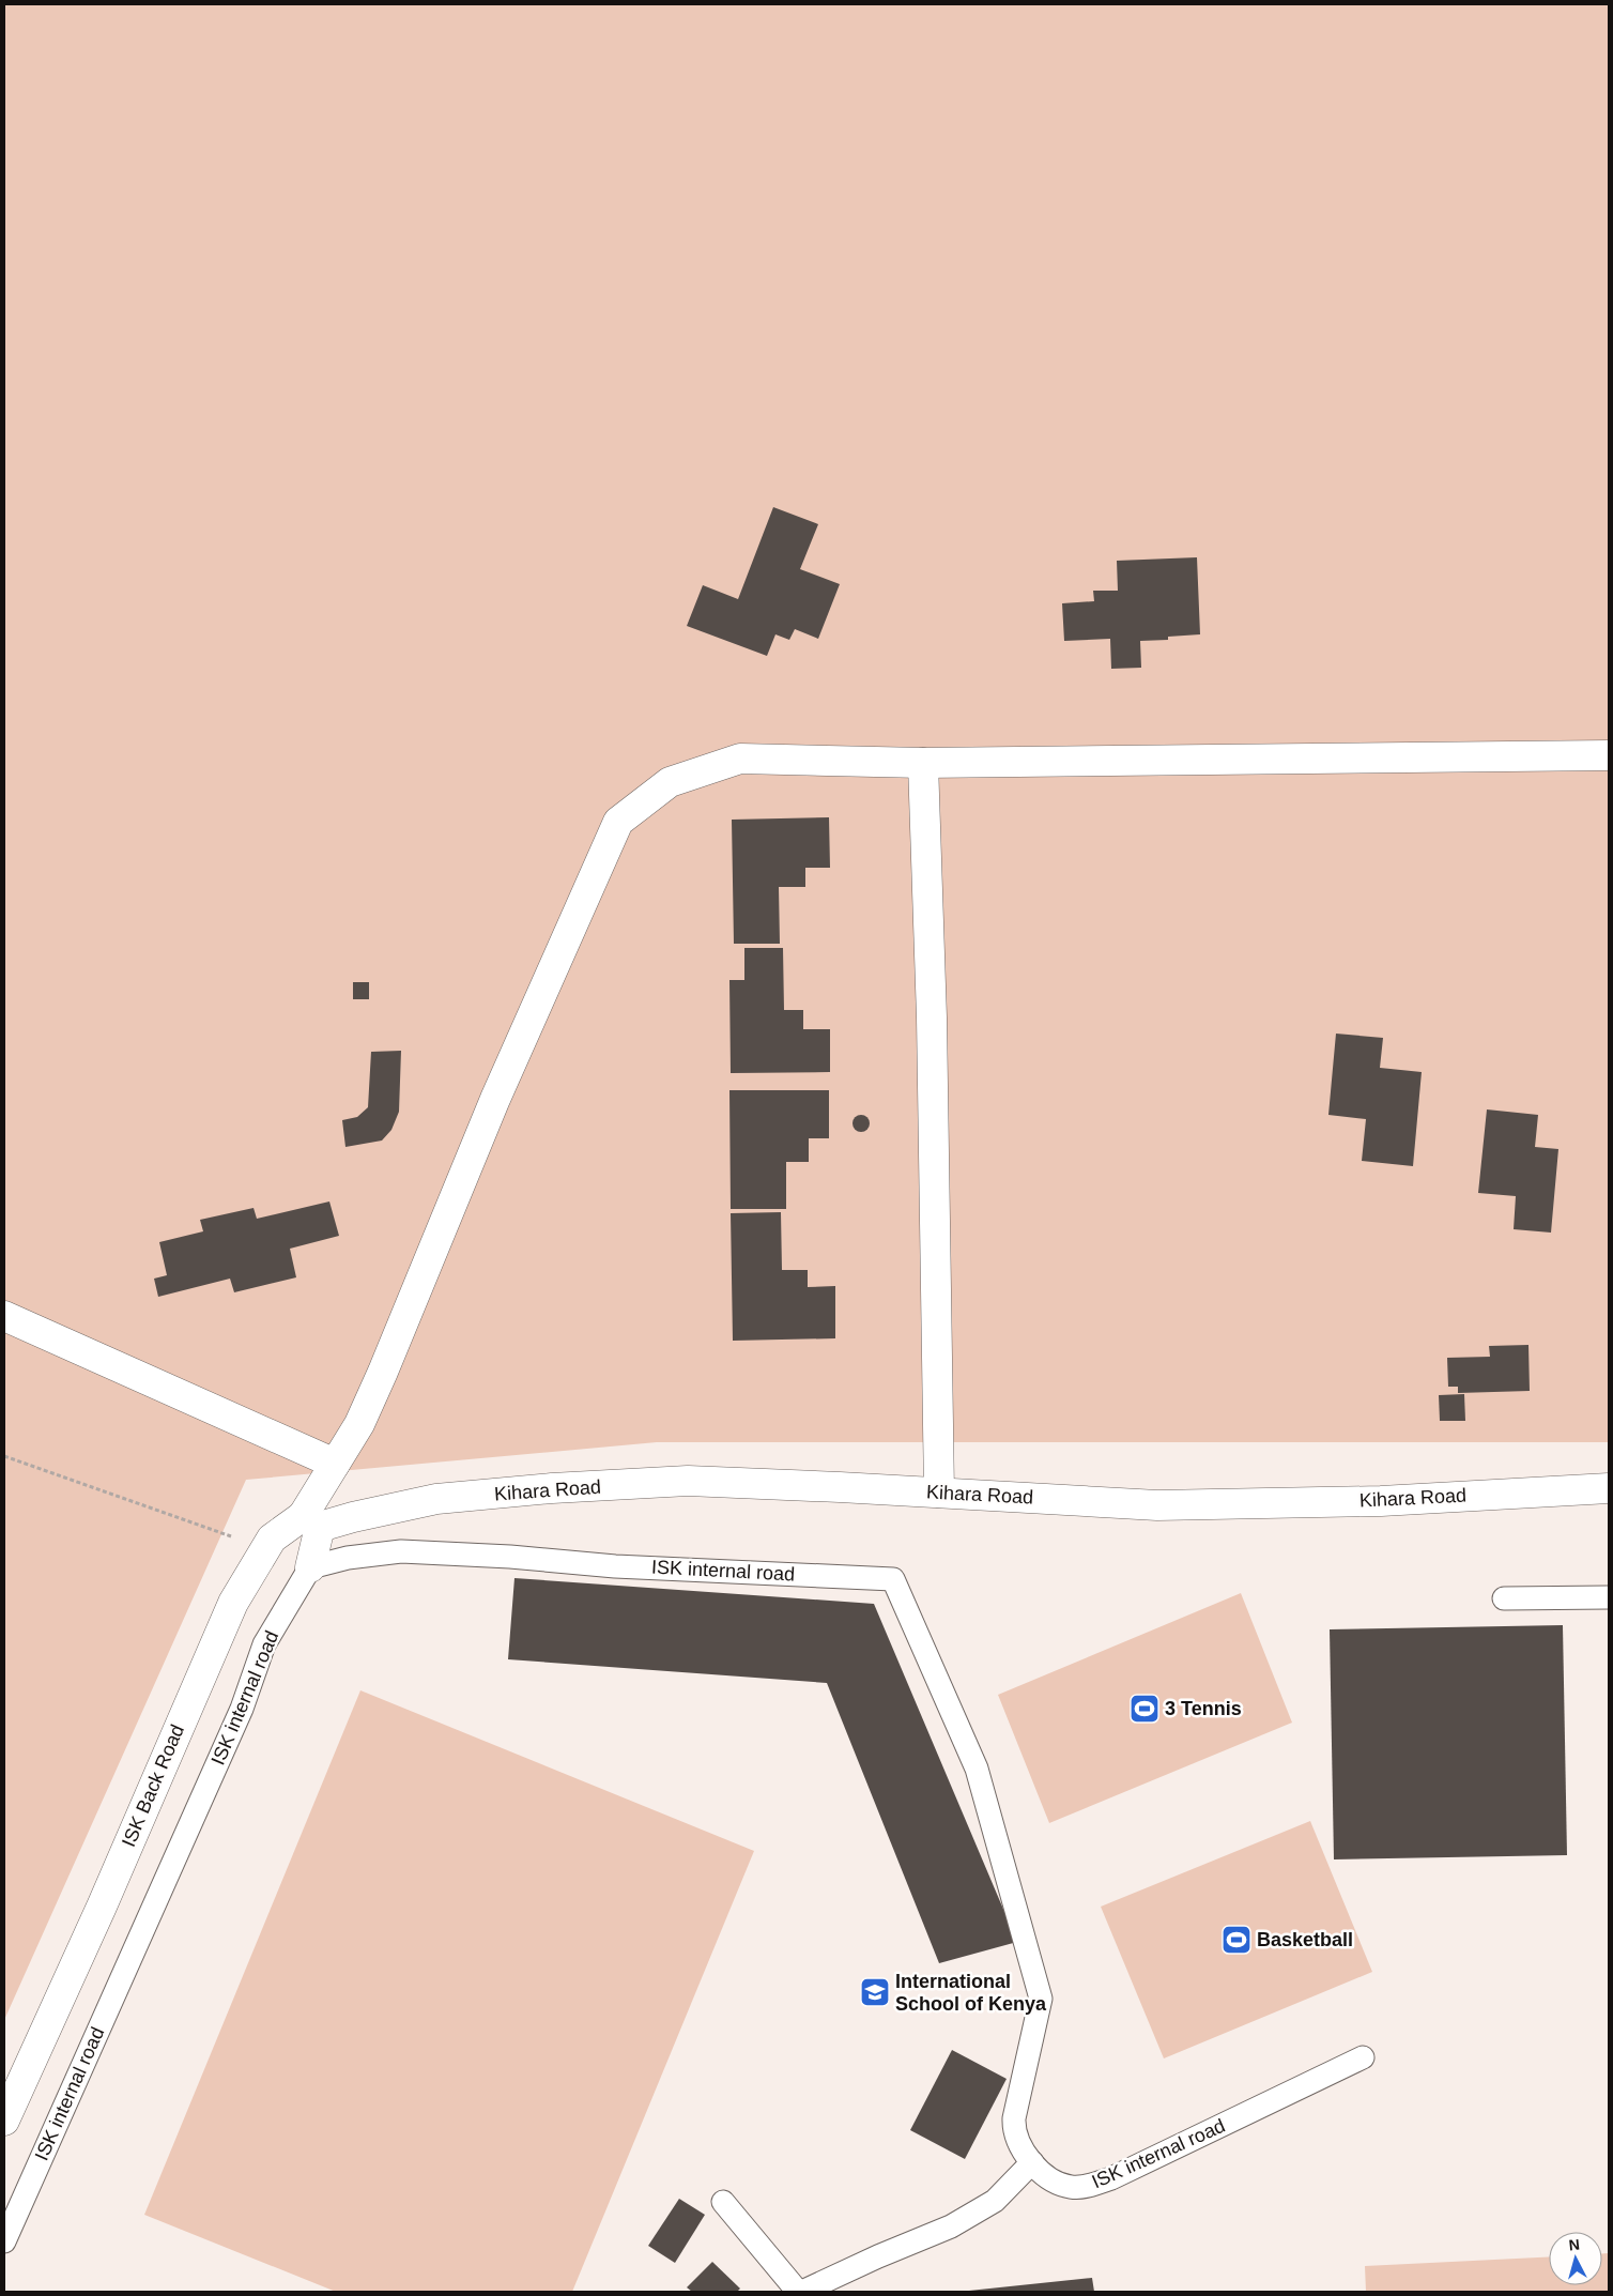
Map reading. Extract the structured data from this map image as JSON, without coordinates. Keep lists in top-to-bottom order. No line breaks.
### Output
{"streets":{"street":["Kihara Road","ISK Back Road"],"lane":["ISK internal road"]},"crossings":[["Kihara Road","ISK Back Road"]],"places":{"sports":["3 Tennis","Basketball"],"school or university":["International School of Kenya"]},"north":"top"}
